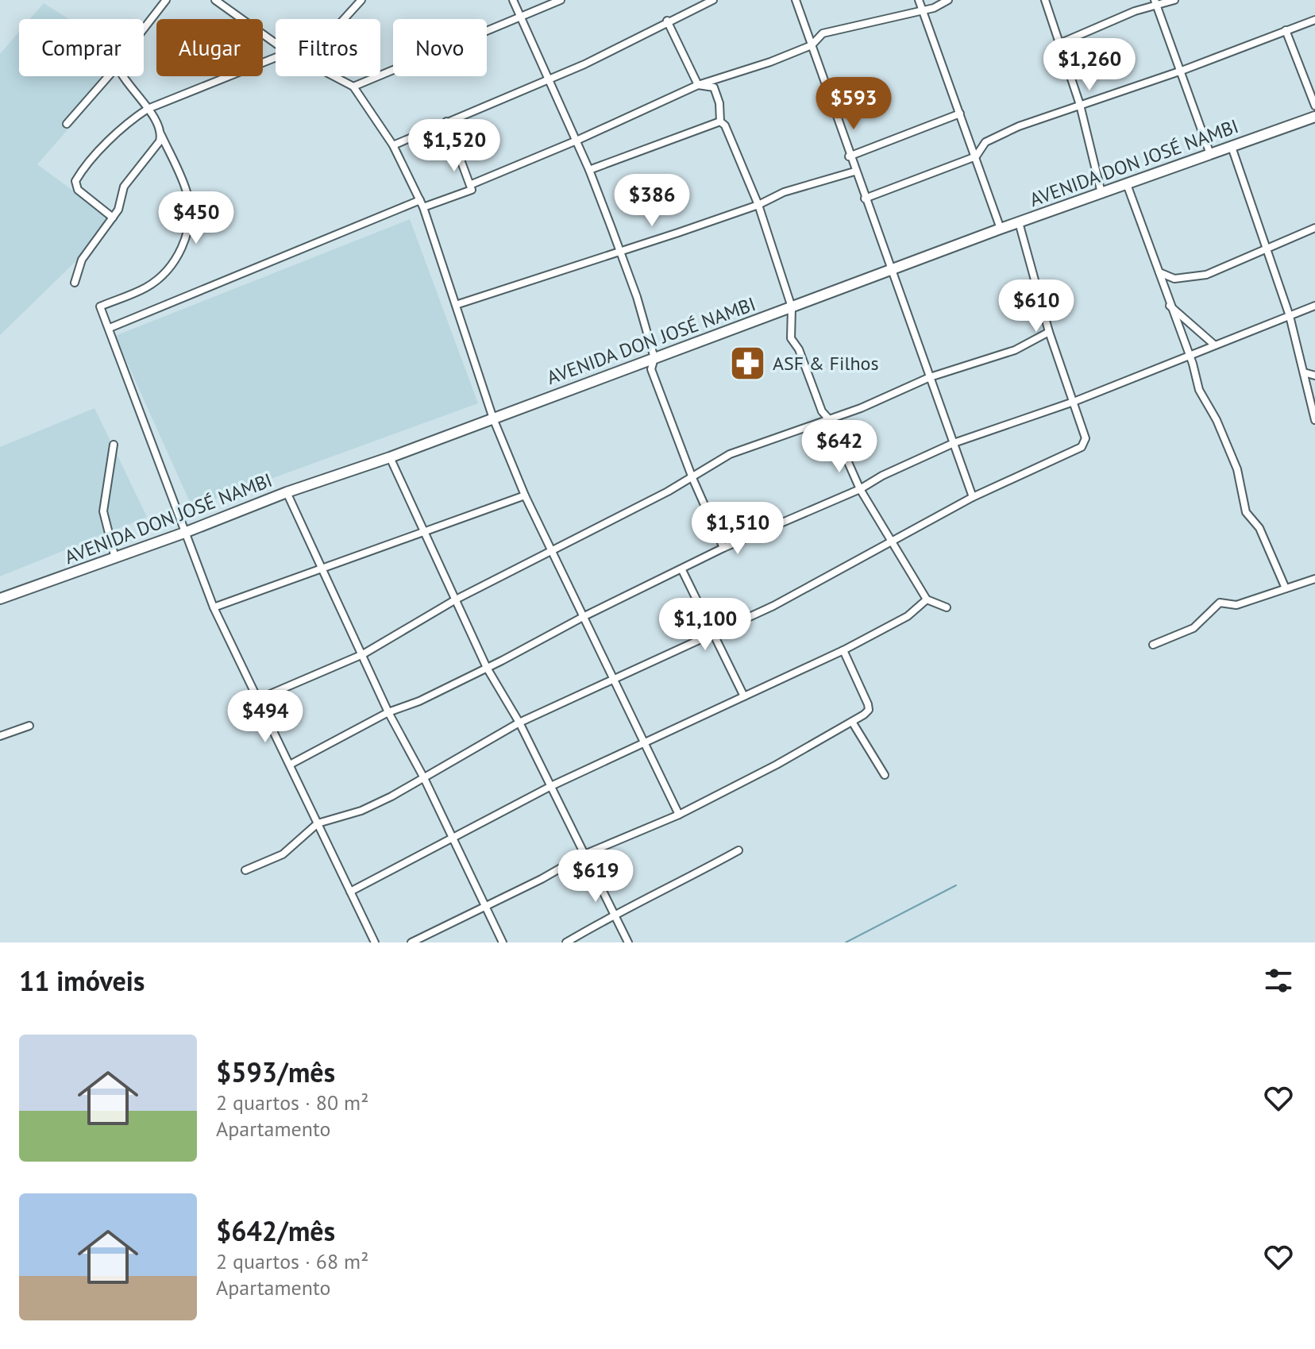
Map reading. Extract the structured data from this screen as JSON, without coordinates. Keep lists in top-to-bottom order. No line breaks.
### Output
{"streets":{"street":["AVENIDA DON JOSÉ NAMBI"]},"places":{"pharmacy":["ASF & Filhos"]},"page":{"chip":["Comprar","Alugar","Filtros","Novo"],"price":["$1,260","$593","$1,520","$386","$450","$610","$642","$1,510","$1,100","$494","$619"],"heading":"11 imóveis","list":[{"name":"$593/mês","note":"2 quartos · 80 m² · Apartamento"},{"name":"$642/mês","note":"2 quartos · 68 m² · Apartamento"}]}}
